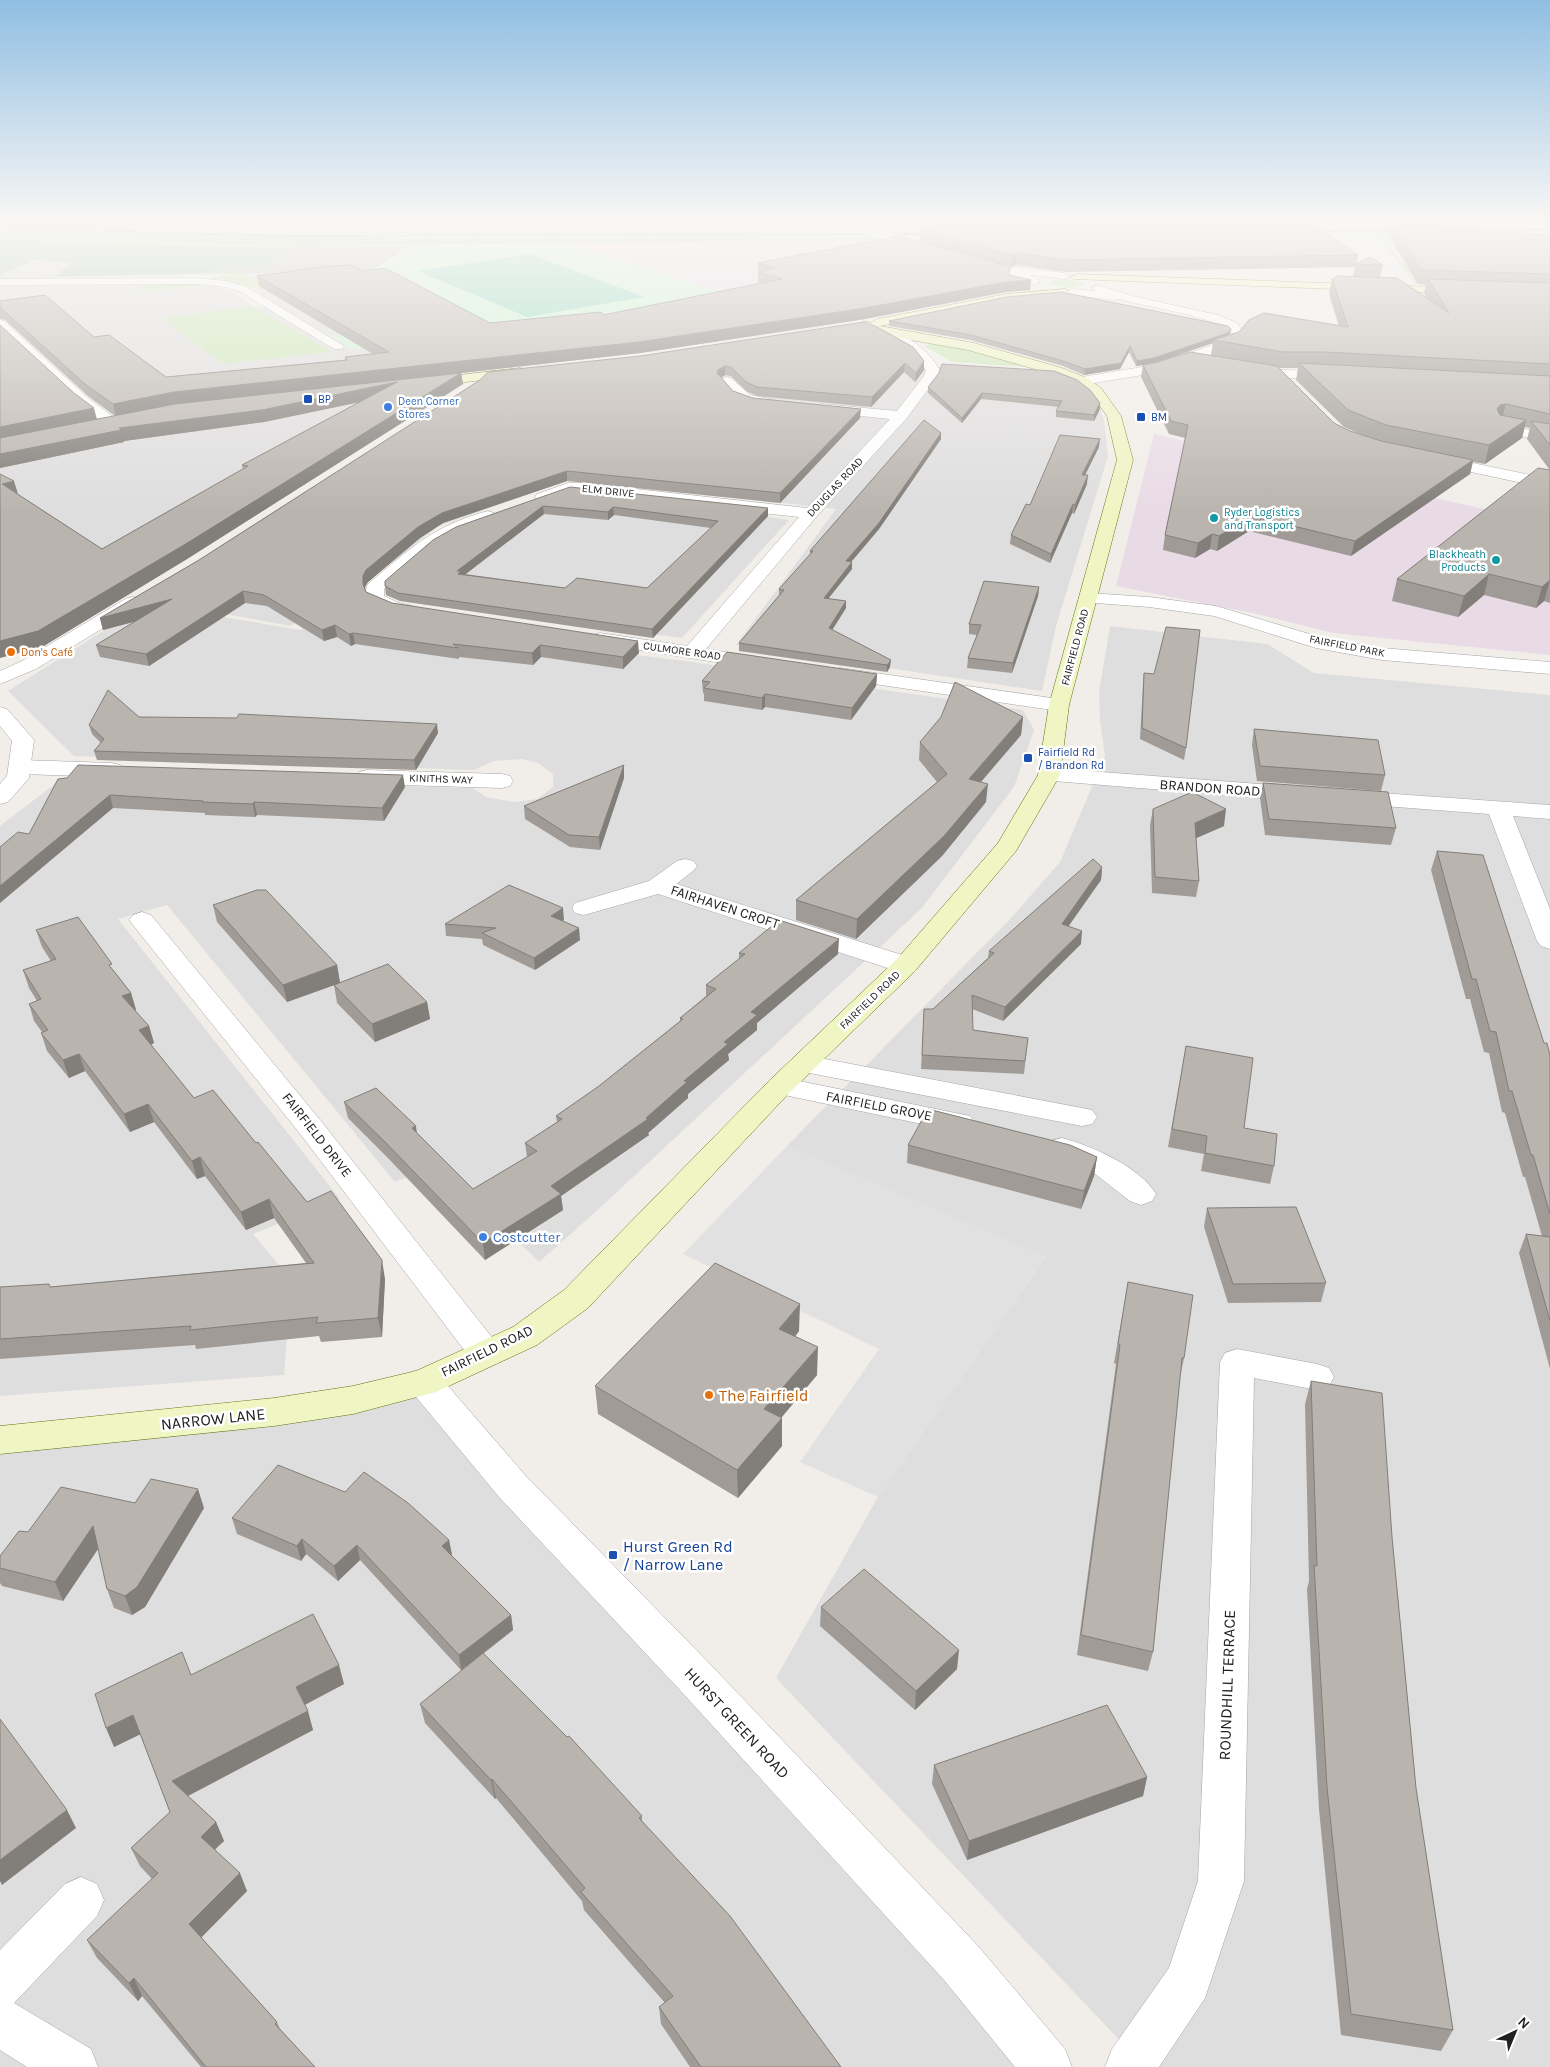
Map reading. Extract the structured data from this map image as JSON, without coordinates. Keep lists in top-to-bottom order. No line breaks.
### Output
{"streets":{"main road":["FAIRFIELD ROAD","NARROW LANE"],"street":["DOUGLAS ROAD","ELM DRIVE","FAIRFIELD PARK","CULMORE ROAD","KINITHS WAY","BRANDON ROAD","FAIRHAVEN CROFT","FAIRFIELD GROVE","FAIRFIELD DRIVE","ROUNDHILL TERRACE","HURST GREEN ROAD"]},"crossings":[["DOUGLAS ROAD","ELM DRIVE"],["DOUGLAS ROAD","FAIRFIELD ROAD"],["DOUGLAS ROAD","CULMORE ROAD"],["FAIRFIELD PARK","FAIRFIELD ROAD"],["FAIRFIELD ROAD","BRANDON ROAD"],["FAIRFIELD ROAD","FAIRHAVEN CROFT"],["FAIRFIELD ROAD","FAIRFIELD GROVE"],["FAIRFIELD ROAD","FAIRFIELD DRIVE"],["FAIRFIELD ROAD","NARROW LANE"],["FAIRFIELD ROAD","HURST GREEN ROAD"],["NARROW LANE","HURST GREEN ROAD"]],"places":{"transit":["BP","BM","Fairfield Rd / Brandon Rd","Hurst Green Rd / Narrow Lane"],"other":["Deen Corner Stores","Ryder Logistics and Transport","Blackheath Products","Don's Café","Costcutter","The Fairfield"]},"north":"top right"}
